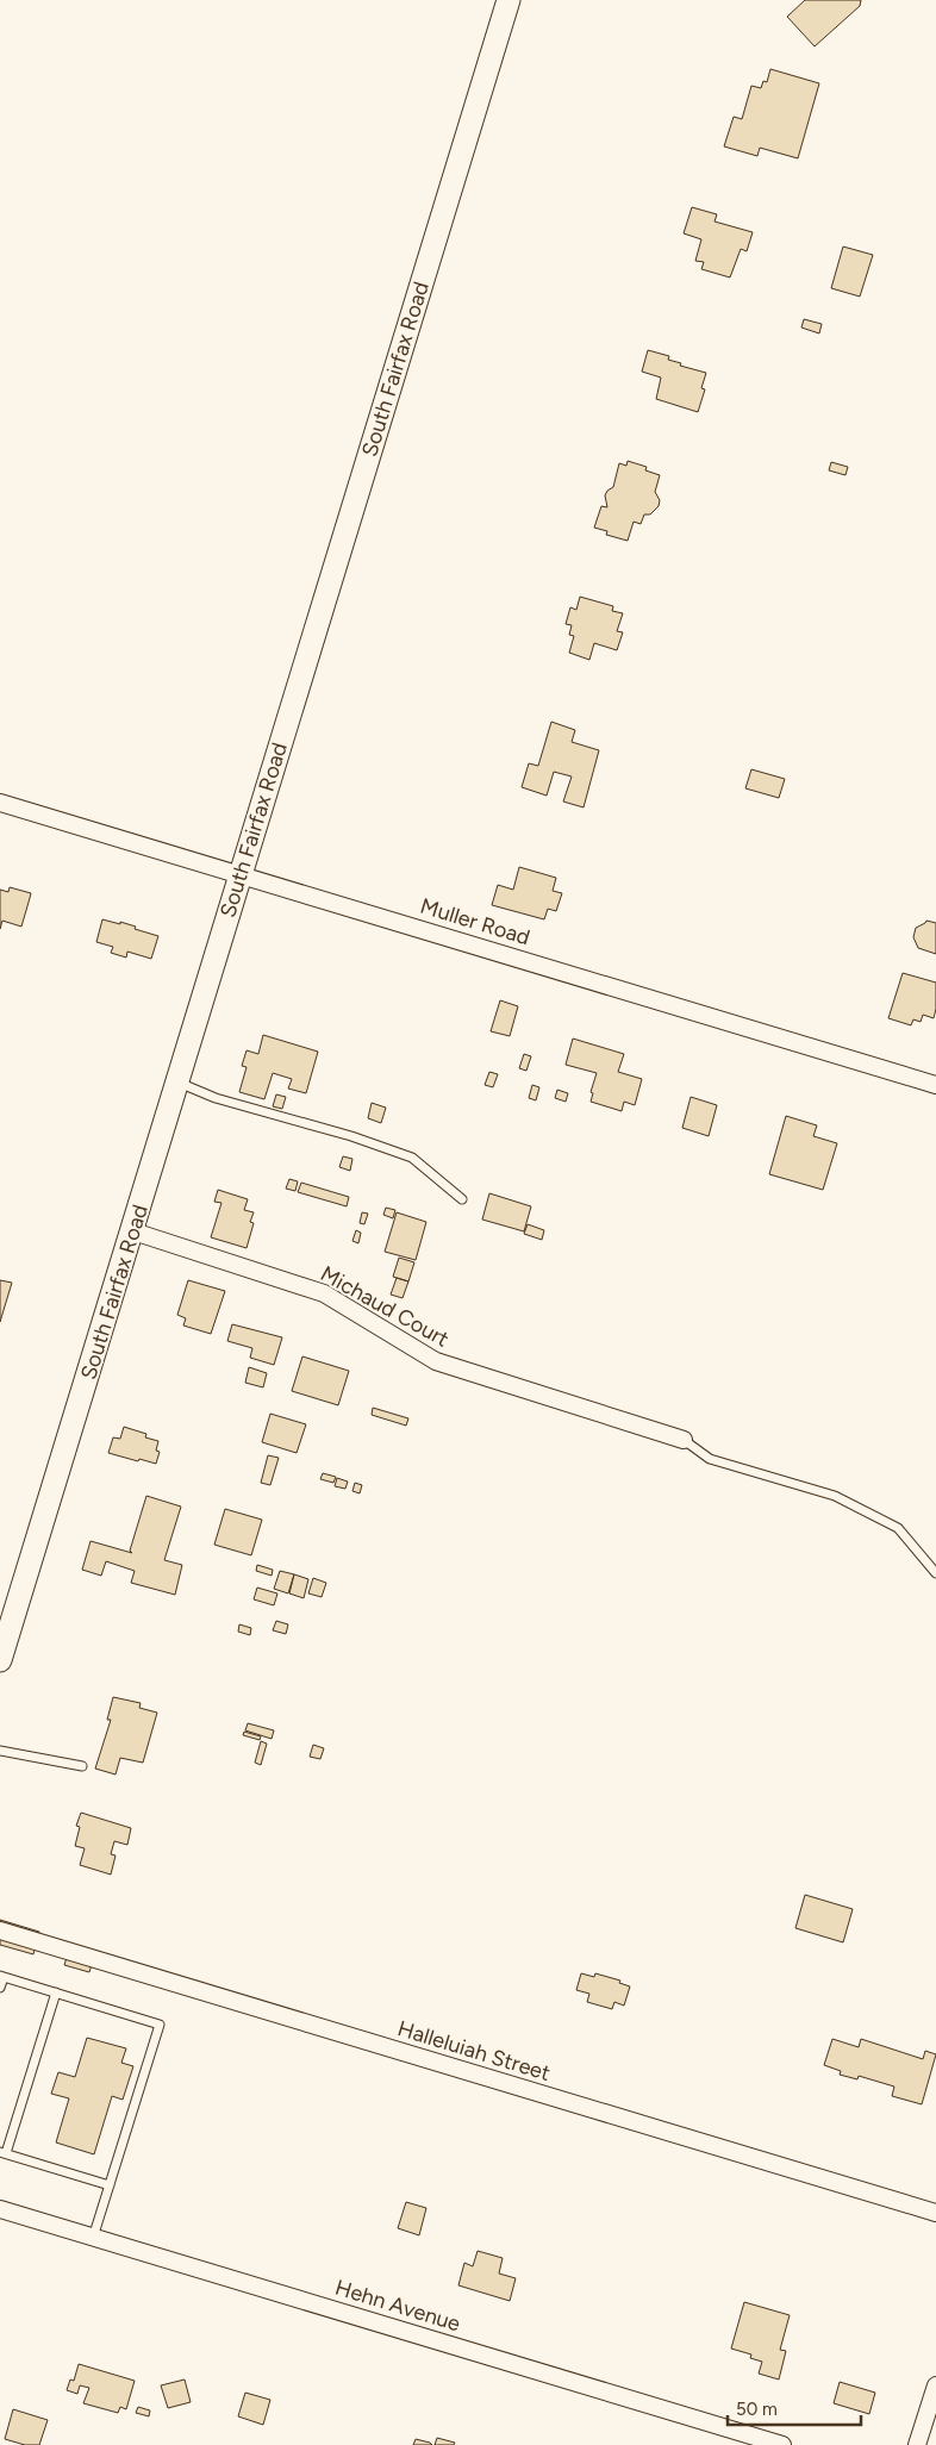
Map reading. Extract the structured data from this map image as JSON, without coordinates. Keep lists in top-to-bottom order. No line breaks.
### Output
{"streets":{"street":["South Fairfax Road","Muller Road","Michaud Court","Halleluiah Street","Hehn Avenue"]},"crossings":[["South Fairfax Road","Muller Road"],["South Fairfax Road","Michaud Court"]],"scale_bar":"50 m"}
